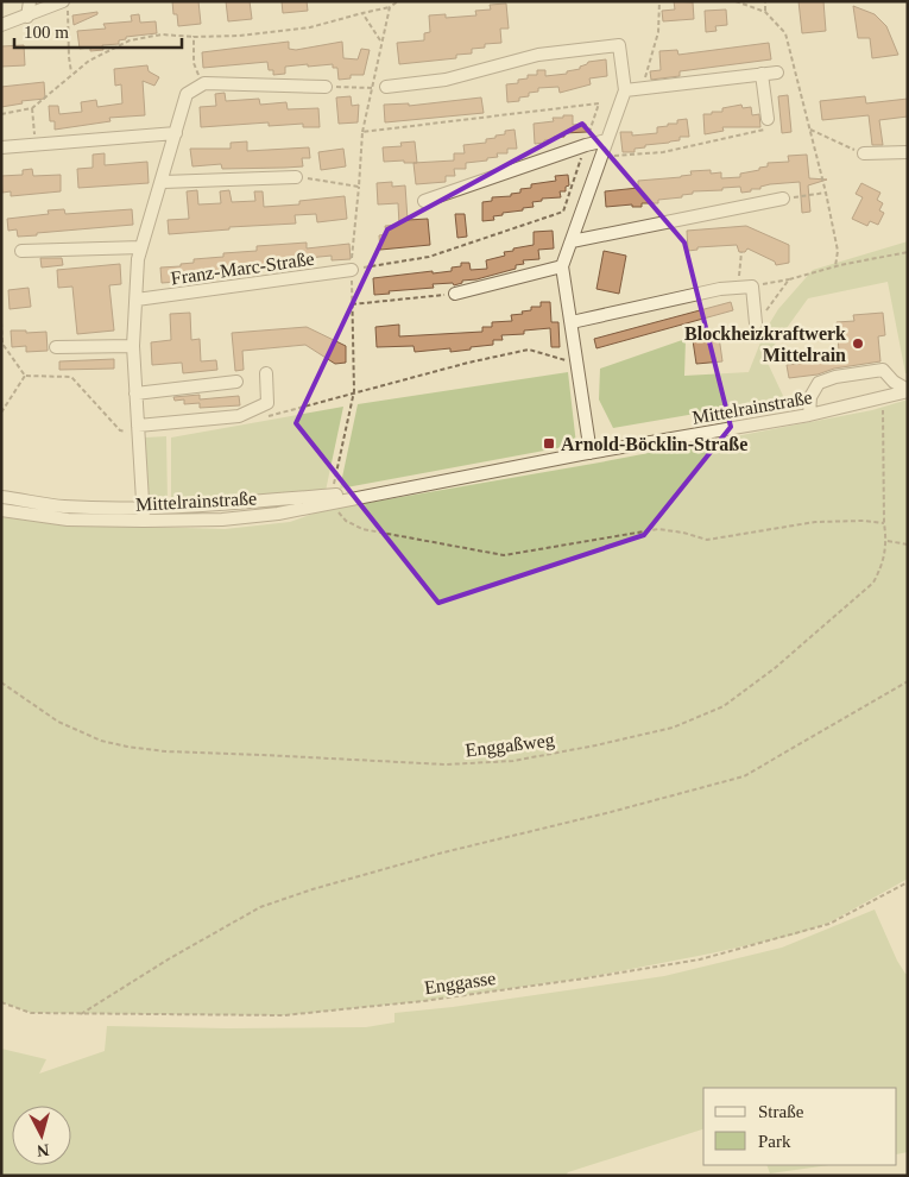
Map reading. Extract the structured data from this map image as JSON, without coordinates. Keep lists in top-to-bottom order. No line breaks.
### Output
{"streets":{"street":["Franz-Marc-Straße","Mittelrainstraße"],"path":["Enggaßweg","Enggasse"]},"crossings":[["Mittelrainstraße","Enggaßweg"]],"places":{"other":["Blockheizkraftwerk Mittelrain"],"transit":["Arnold-Böcklin-Straße"]},"legend":["Straße","Park"],"scale_bar":"100 m","north":"bottom"}
